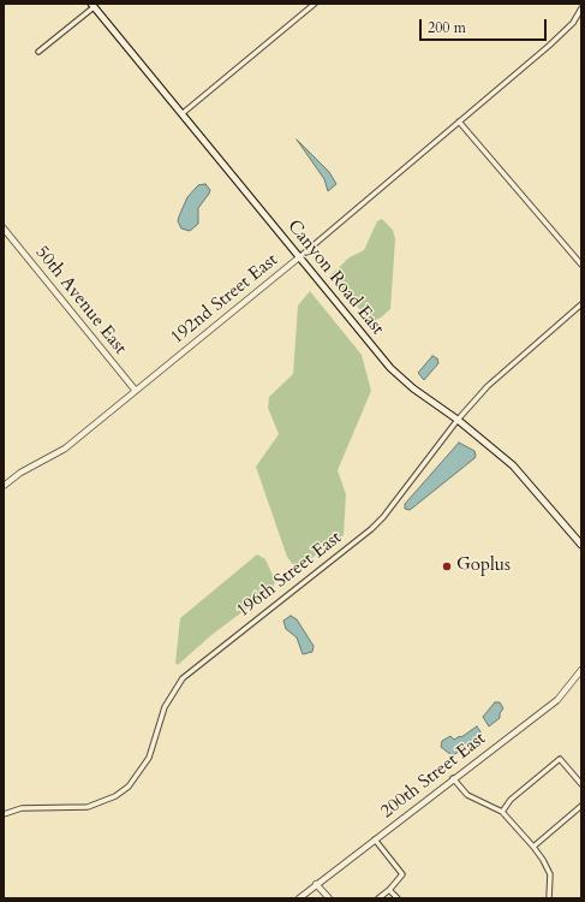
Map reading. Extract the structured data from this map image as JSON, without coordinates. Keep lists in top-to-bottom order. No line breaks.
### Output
{"streets":{"main road":["Canyon Road East"],"street":["192nd Street East","50th Avenue East","196th Street East","200th Street East"]},"crossings":[["Canyon Road East","192nd Street East"],["Canyon Road East","196th Street East"],["192nd Street East","50th Avenue East"]],"places":["Goplus"],"scale_bar":"200 m"}
